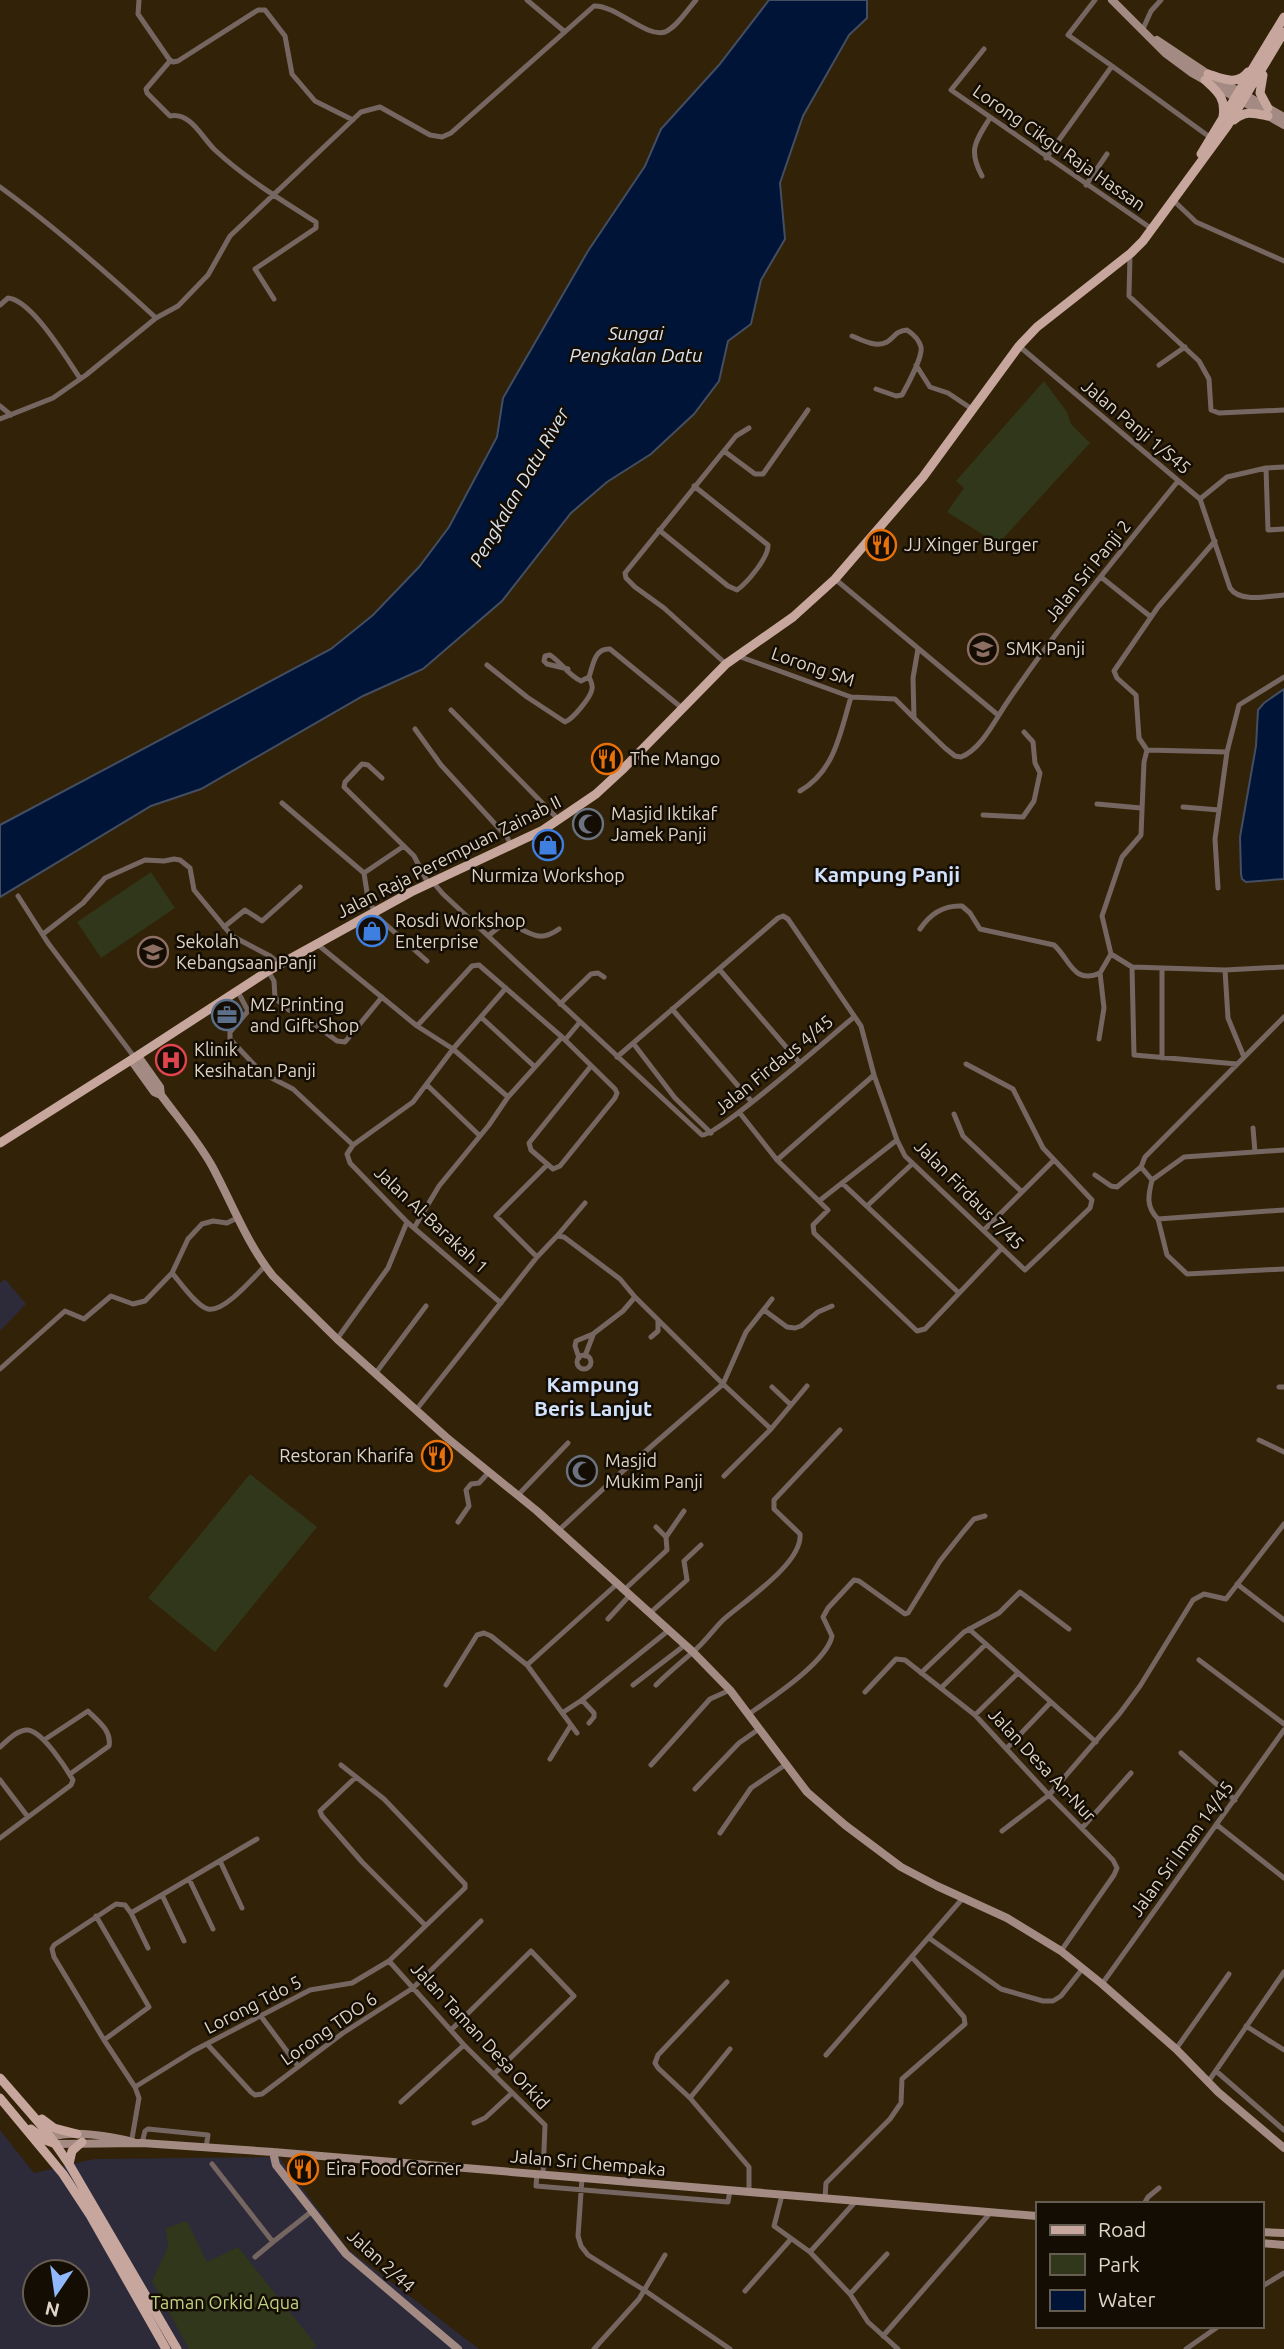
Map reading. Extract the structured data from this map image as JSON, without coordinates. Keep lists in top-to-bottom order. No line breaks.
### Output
{"streets":{"main road":["Jalan Raja Perempuan Zainab II"],"street":["Lorong Cikgu Raja Hassan","Jalan Panji 1/S45","Jalan Sri Panji 2","Lorong SM","Jalan Firdaus 4/45","Jalan Firdaus 7/45","Jalan Al-Barakah 1","Jalan Desa An-Nur","Jalan Sri Iman 14/45","Lorong Tdo 5","Lorong TDO 6","Jalan Taman Desa Orkid","Jalan Sri Chempaka","Jalan 2/44"]},"crossings":[["Lorong Cikgu Raja Hassan","Jalan Raja Perempuan Zainab II"],["Jalan Panji 1/S45","Jalan Sri Panji 2"],["Jalan Panji 1/S45","Jalan Raja Perempuan Zainab II"],["Jalan Sri Panji 2","Lorong SM"],["Lorong SM","Jalan Raja Perempuan Zainab II"],["Jalan Firdaus 4/45","Jalan Firdaus 7/45"],["Lorong Tdo 5","Lorong TDO 6"],["Lorong Tdo 5","Jalan Taman Desa Orkid"],["Lorong TDO 6","Jalan Taman Desa Orkid"],["Jalan Taman Desa Orkid","Jalan Sri Chempaka"],["Jalan Sri Chempaka","Jalan 2/44"]],"districts":["Kampung Panji","Kampung Beris Lanjut"],"water":["Sungai Pengkalan Datu","Pengkalan Datu River"],"parks":["Taman Orkid Aqua"],"places":{"restaurant":["JJ Xinger Burger","The Mango","Restoran Kharifa","Eira Food Corner"],"school or university":["SMK Panji","Sekolah Kebangsaan Panji"],"mosque":["Masjid Iktikaf Jamek Panji","Masjid Mukim Panji"],"shop":["Nurmiza Workshop","Rosdi Workshop Enterprise"],"office":["MZ Printing and Gift Shop"],"hospital":["Klinik Kesihatan Panji"]},"legend":["Road","Park","Water"],"north":"bottom"}
